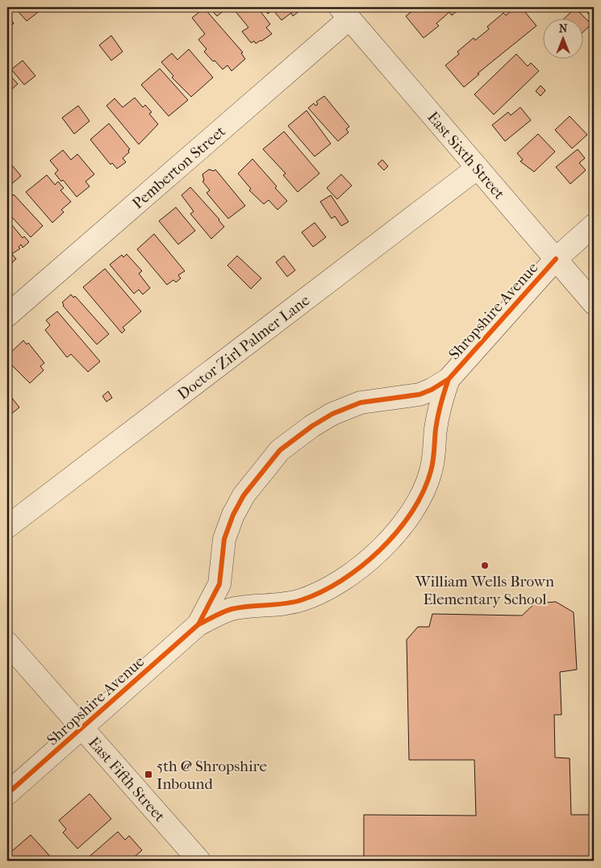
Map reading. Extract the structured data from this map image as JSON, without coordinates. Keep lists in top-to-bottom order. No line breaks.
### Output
{"streets":{"street":["East Sixth Street","Pemberton Street","Shropshire Avenue","Doctor Zirl Palmer Lane","East Fifth Street"]},"crossings":[["East Sixth Street","Pemberton Street"],["East Sixth Street","Shropshire Avenue"],["East Sixth Street","Doctor Zirl Palmer Lane"],["Shropshire Avenue","East Fifth Street"]],"places":{"other":["William Wells Brown Elementary School"],"transit":["5th @ Shropshire Inbound"]},"north":"top"}
